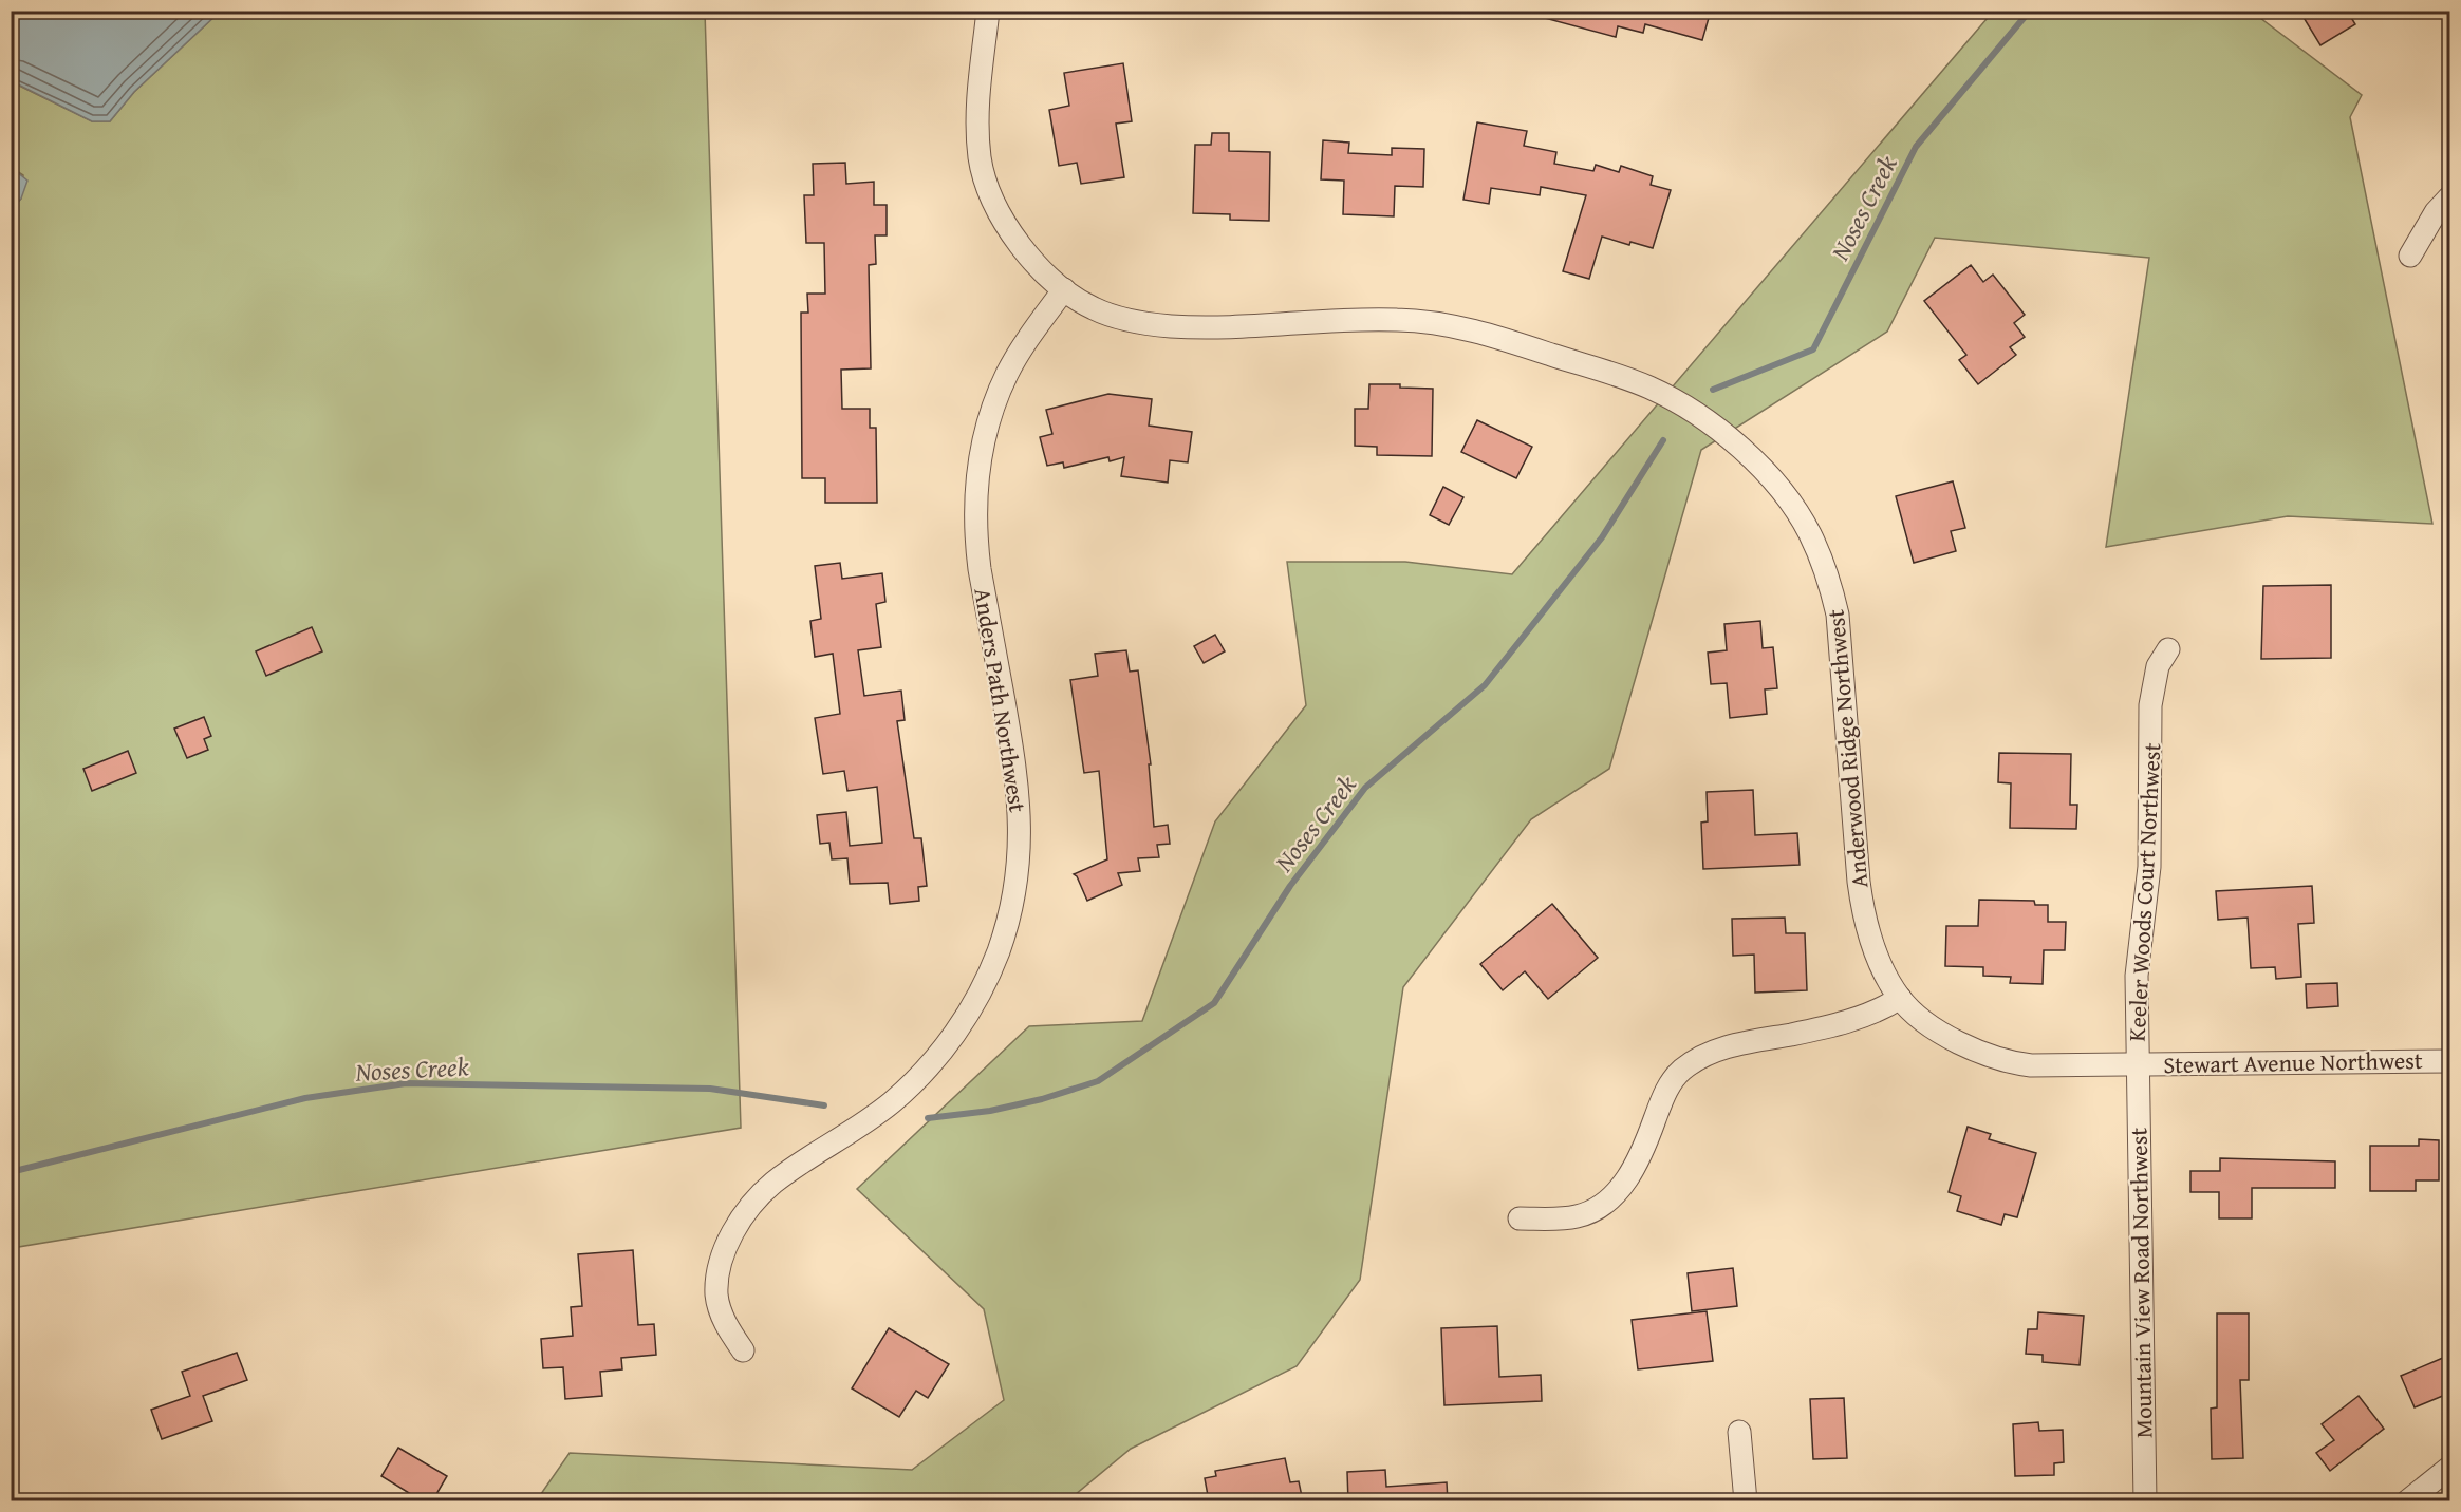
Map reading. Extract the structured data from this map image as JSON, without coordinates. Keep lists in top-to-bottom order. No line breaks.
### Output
{"streets":{"street":["Anders Path Northwest","Anderwood Ridge Northwest","Keeler Woods Court Northwest","Stewart Avenue Northwest","Mountain View Road Northwest"]},"crossings":[["Anders Path Northwest","Anderwood Ridge Northwest"],["Anderwood Ridge Northwest","Keeler Woods Court Northwest"],["Anderwood Ridge Northwest","Stewart Avenue Northwest"],["Anderwood Ridge Northwest","Mountain View Road Northwest"],["Keeler Woods Court Northwest","Stewart Avenue Northwest"],["Keeler Woods Court Northwest","Mountain View Road Northwest"],["Stewart Avenue Northwest","Mountain View Road Northwest"]],"water":["Noses Creek"]}
